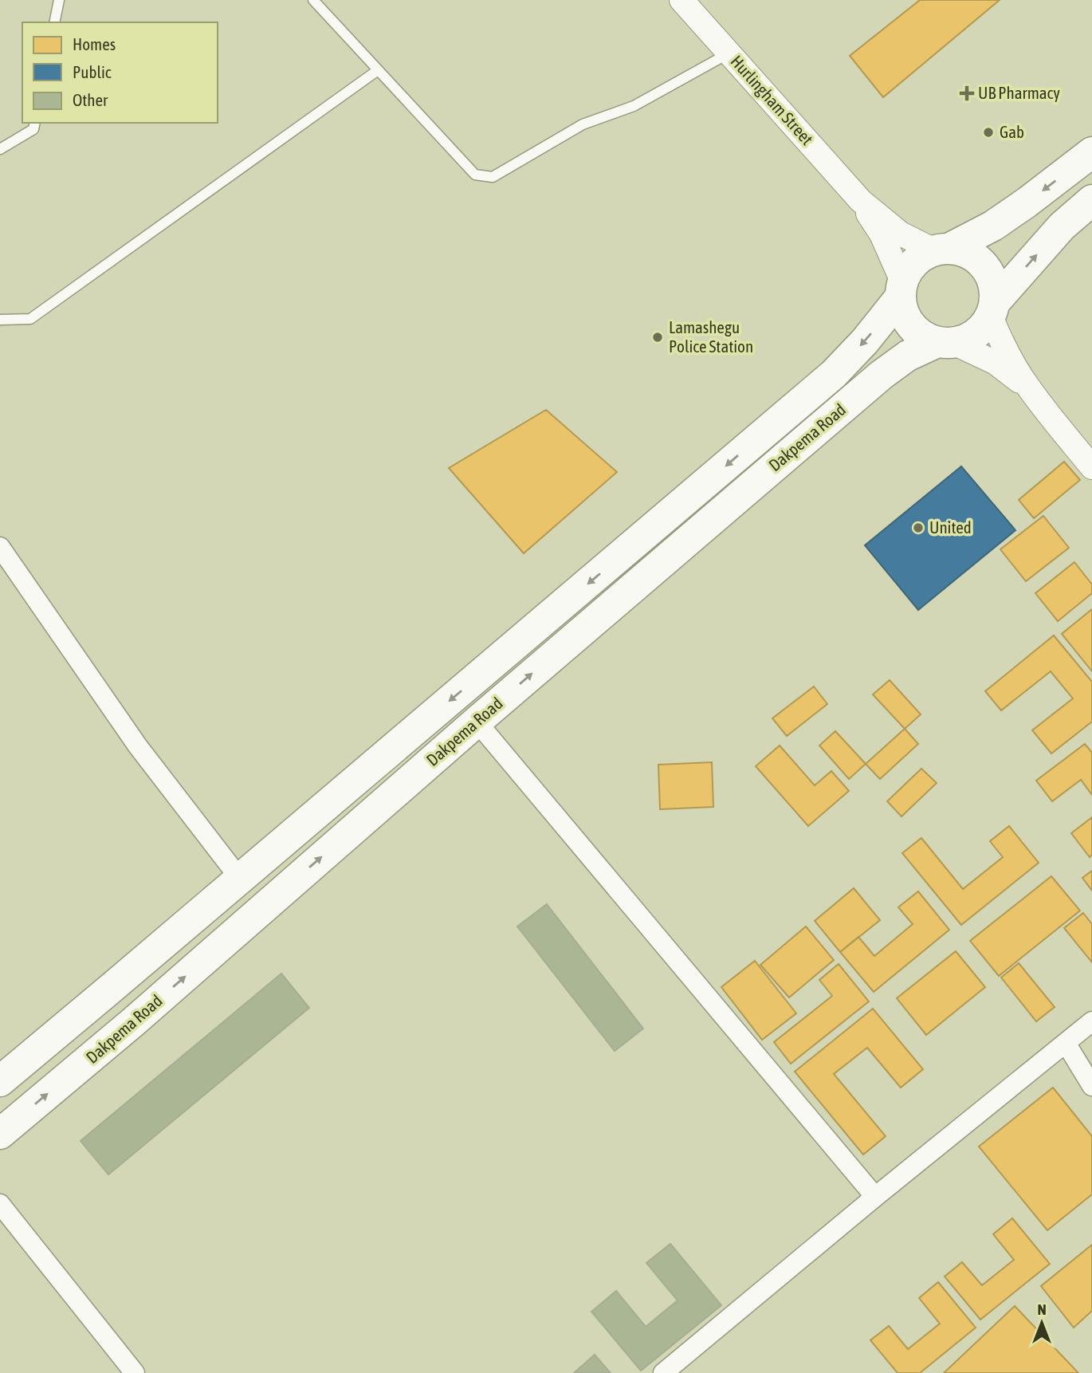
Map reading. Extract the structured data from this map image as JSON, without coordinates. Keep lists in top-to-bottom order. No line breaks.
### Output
{"streets":{"highway":["Dakpema Road"],"street":["Hurlingham Street"]},"crossings":[["Hurlingham Street","Dakpema Road"]],"places":{"health":["UB Pharmacy"],"other":["Gab","Lamashegu Police Station","United"]},"legend":["Homes","Public","Other"],"north":"top"}
